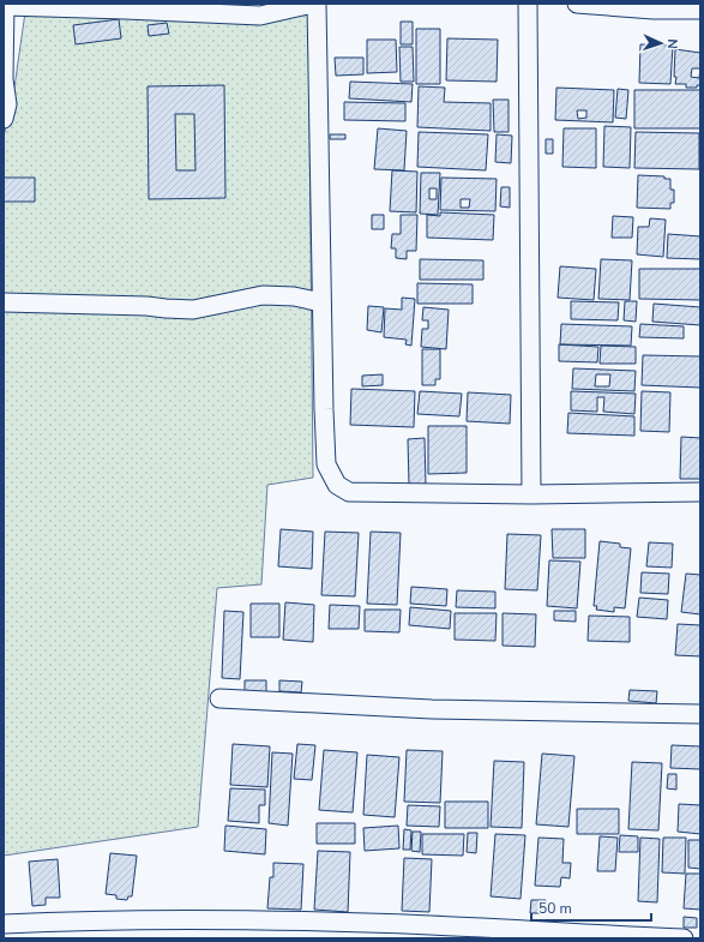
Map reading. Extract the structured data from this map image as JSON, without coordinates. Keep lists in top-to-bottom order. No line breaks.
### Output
{"scale_bar":"50 m","north":"right"}
